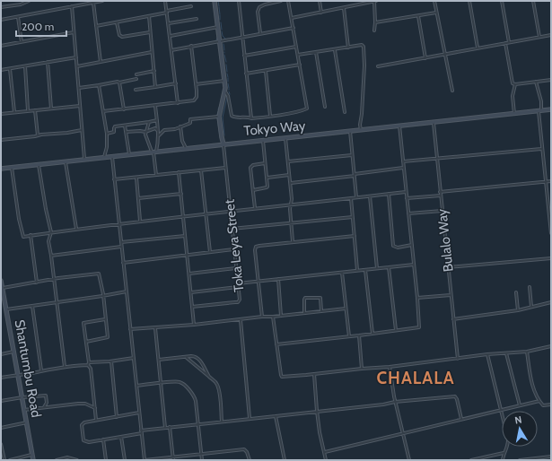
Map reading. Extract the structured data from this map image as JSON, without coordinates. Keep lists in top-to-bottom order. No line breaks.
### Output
{"streets":{"main road":["Tokyo Way","Shantumbu Road"],"street":["Bulalo Way","Toka Leya Street"]},"crossings":[["Tokyo Way","Bulalo Way"],["Tokyo Way","Toka Leya Street"]],"districts":["CHALALA"],"scale_bar":"200 m","north":"top"}
